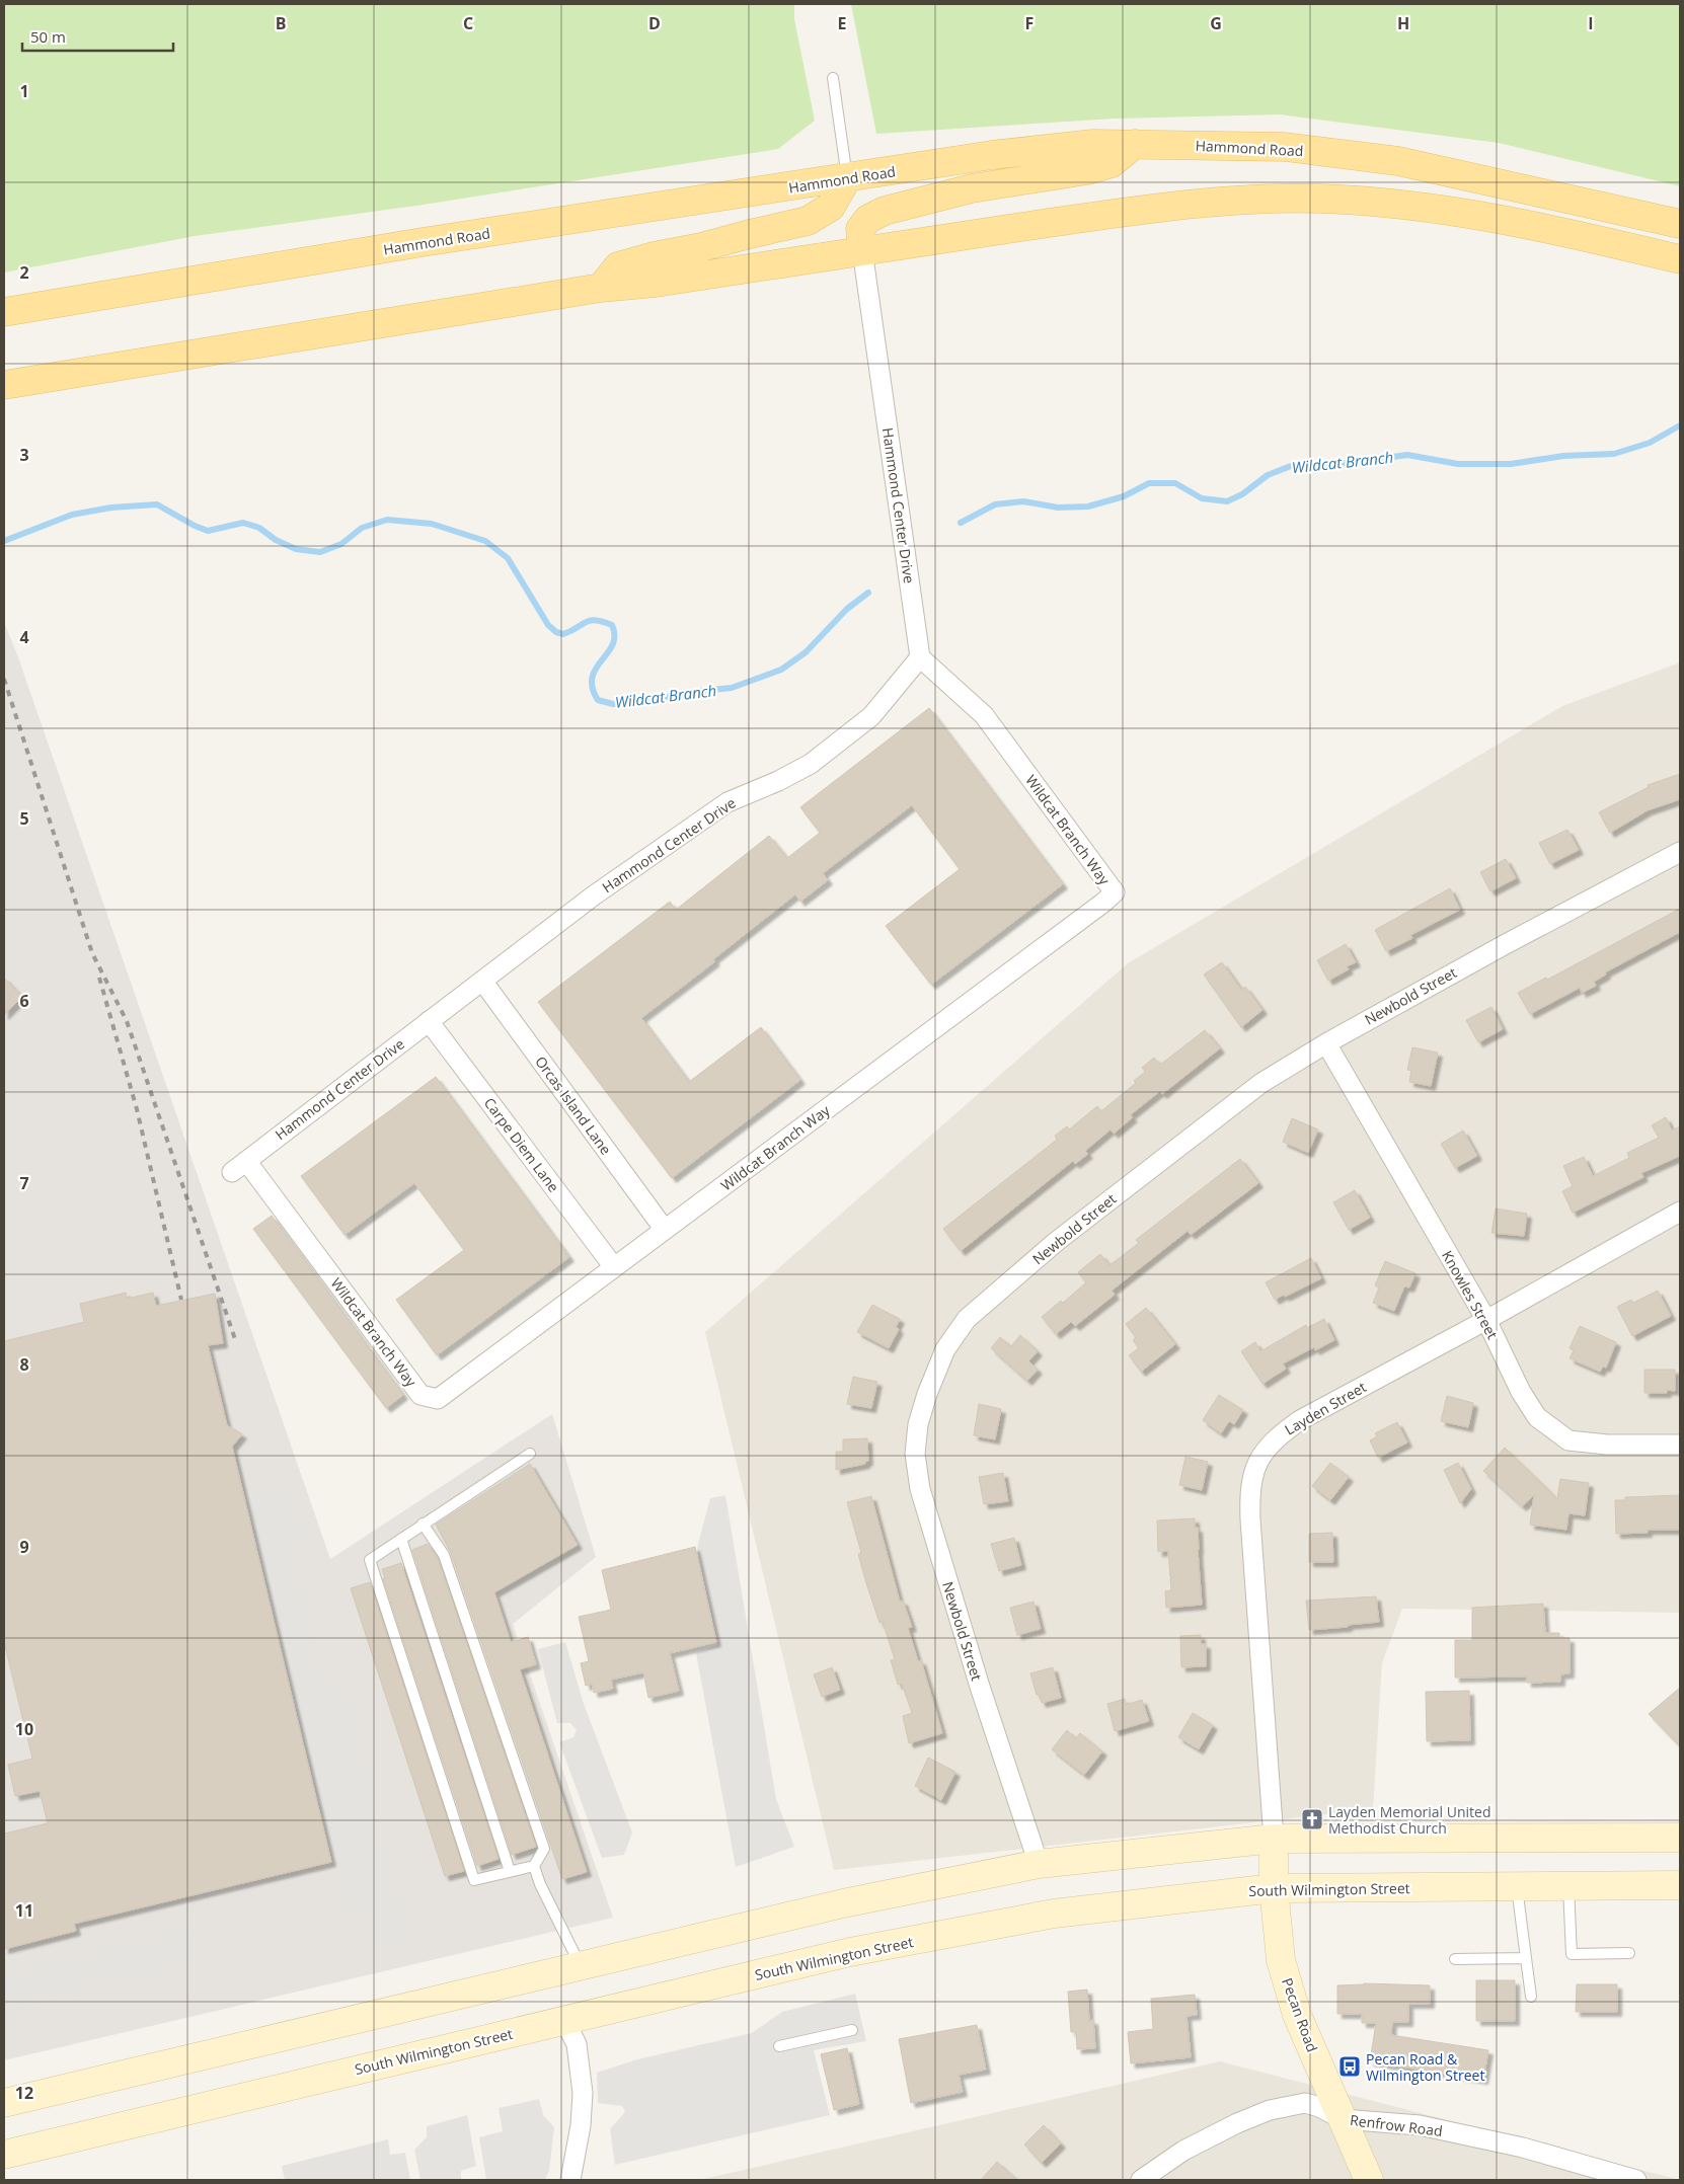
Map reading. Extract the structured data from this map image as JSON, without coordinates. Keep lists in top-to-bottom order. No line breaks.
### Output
{"streets":{"main road":["Hammond Road","South Wilmington Street","Pecan Road"],"street":["Hammond Center Drive","Wildcat Branch Way","Newbold Street","Orcas Island Lane","Carpe Diem Lane","Knowles Street","Layden Street","Renfrow Road"]},"crossings":[["Hammond Center Drive","Wildcat Branch Way"],["Hammond Center Drive","Orcas Island Lane"],["Hammond Center Drive","Carpe Diem Lane"],["Wildcat Branch Way","Orcas Island Lane"],["Wildcat Branch Way","Carpe Diem Lane"],["Newbold Street","Knowles Street"],["Knowles Street","Layden Street"],["Layden Street","Pecan Road"],["South Wilmington Street","Pecan Road"],["Pecan Road","Renfrow Road"]],"water":["Wildcat Branch"],"places":{"church":["Layden Memorial United Methodist Church"],"bus stop":["Pecan Road & Wilmington Street"]},"scale_bar":"50 m","grid":{"columns":["B","C","D","E","F","G","H","I"],"rows":["1","2","3","4","5","6","7","8","9","10","11","12"]}}
